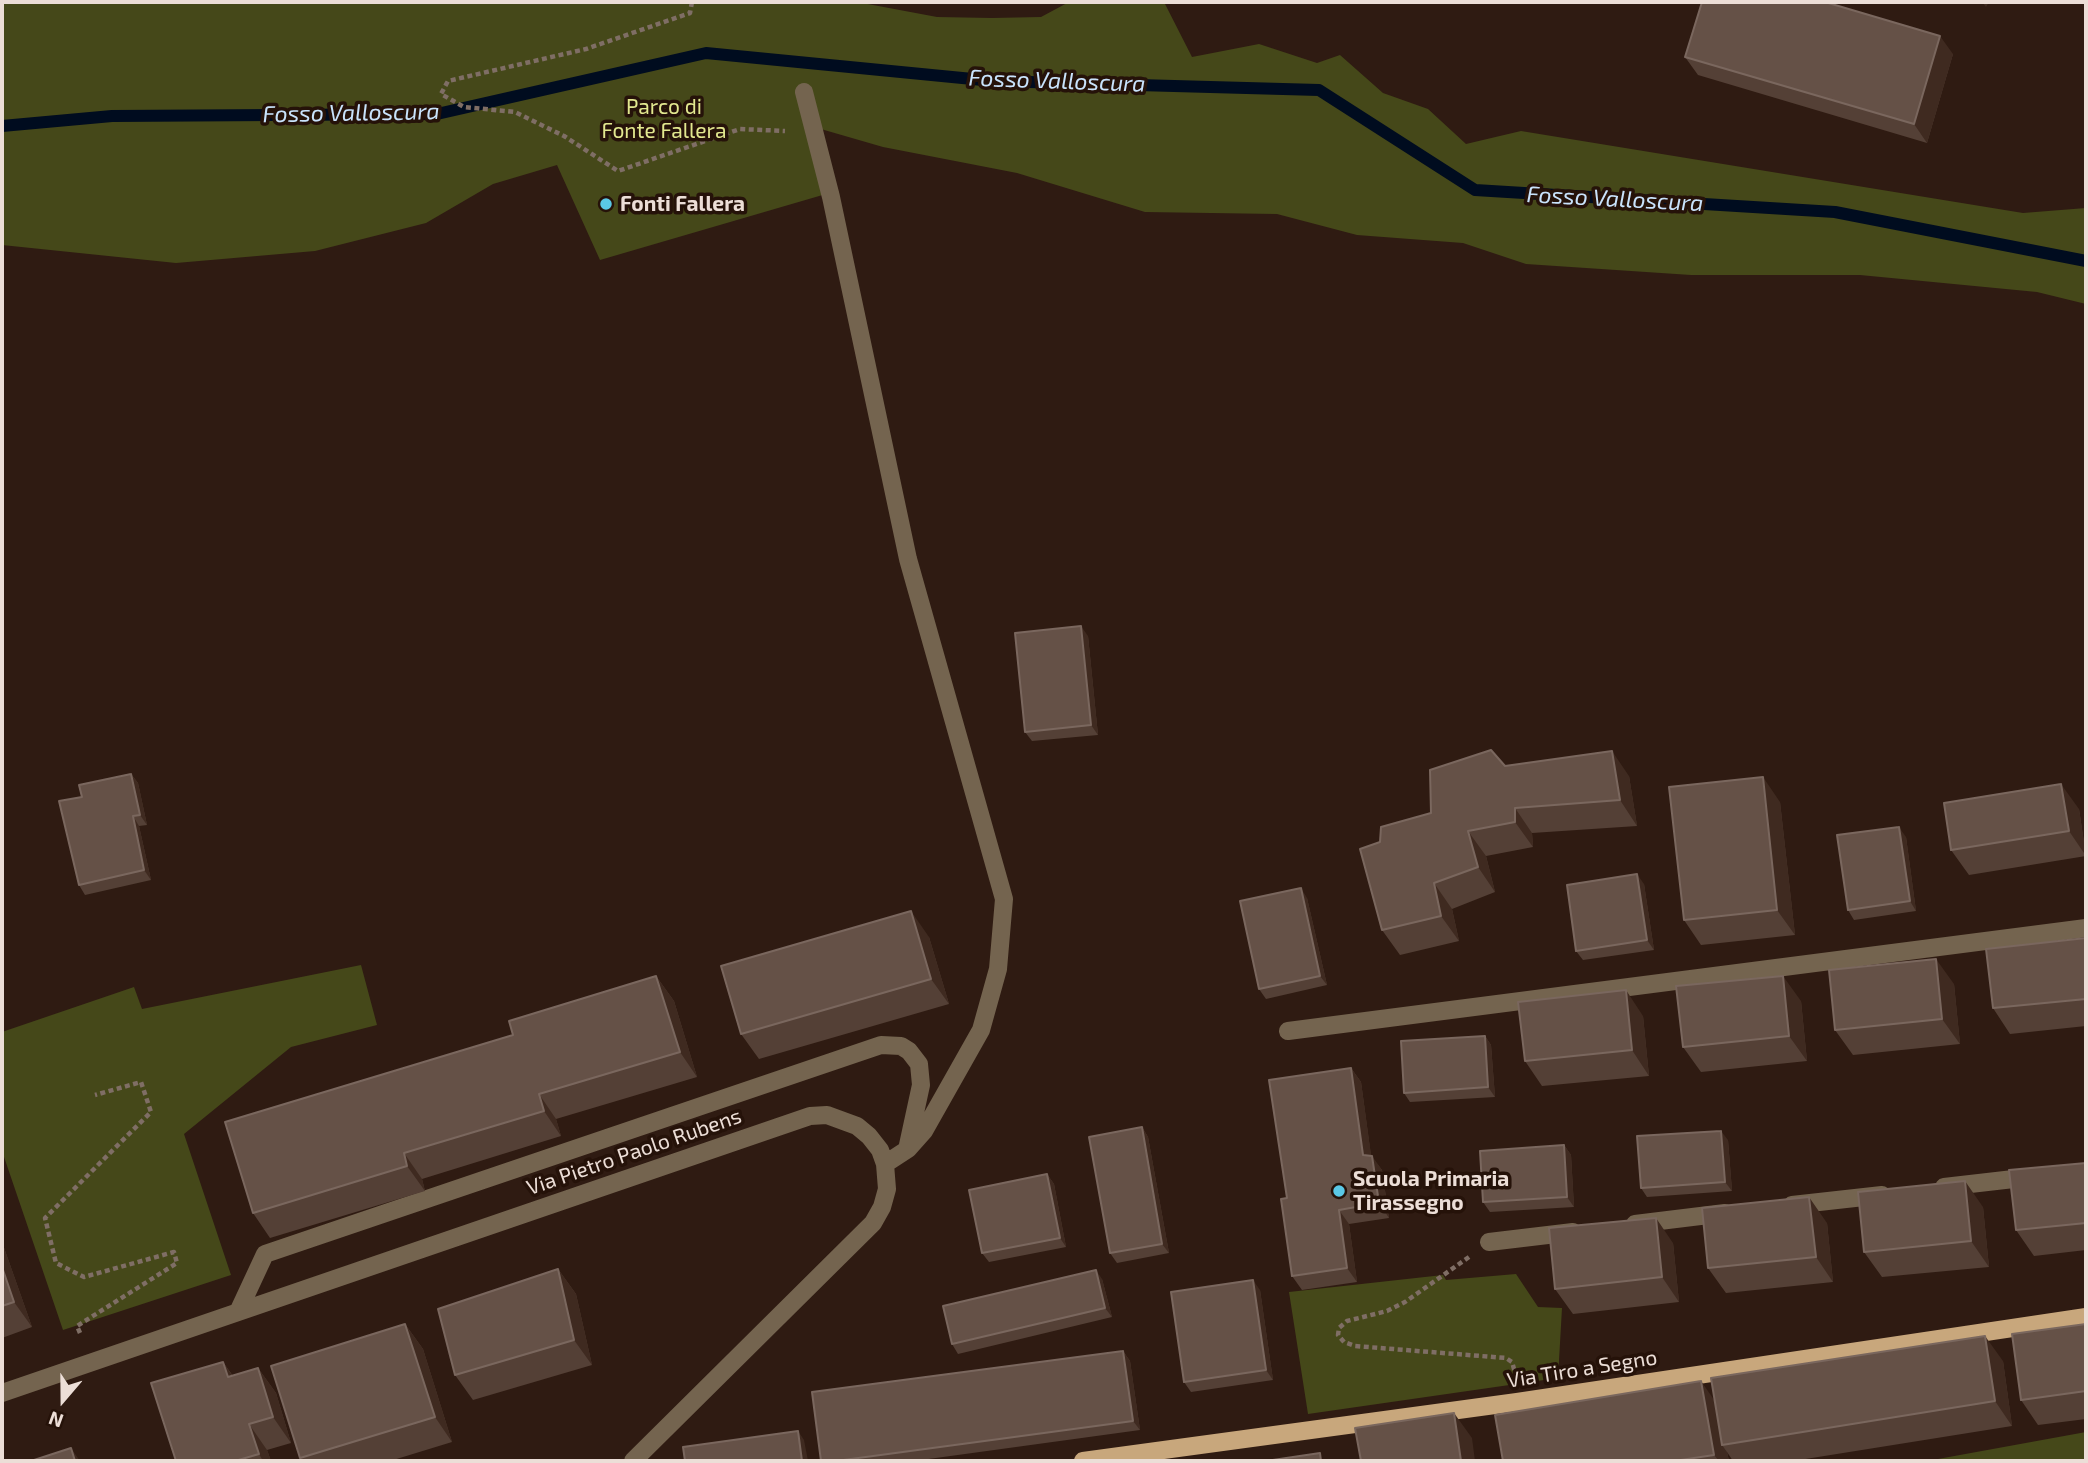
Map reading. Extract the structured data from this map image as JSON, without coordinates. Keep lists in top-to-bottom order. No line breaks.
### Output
{"streets":{"main road":["Via Tiro a Segno"],"street":["Via Pietro Paolo Rubens"]},"water":["Fosso Valloscura"],"parks":["Parco di Fonte Fallera"],"places":["Fonti Fallera","Scuola Primaria Tirassegno"],"north":"bottom"}
